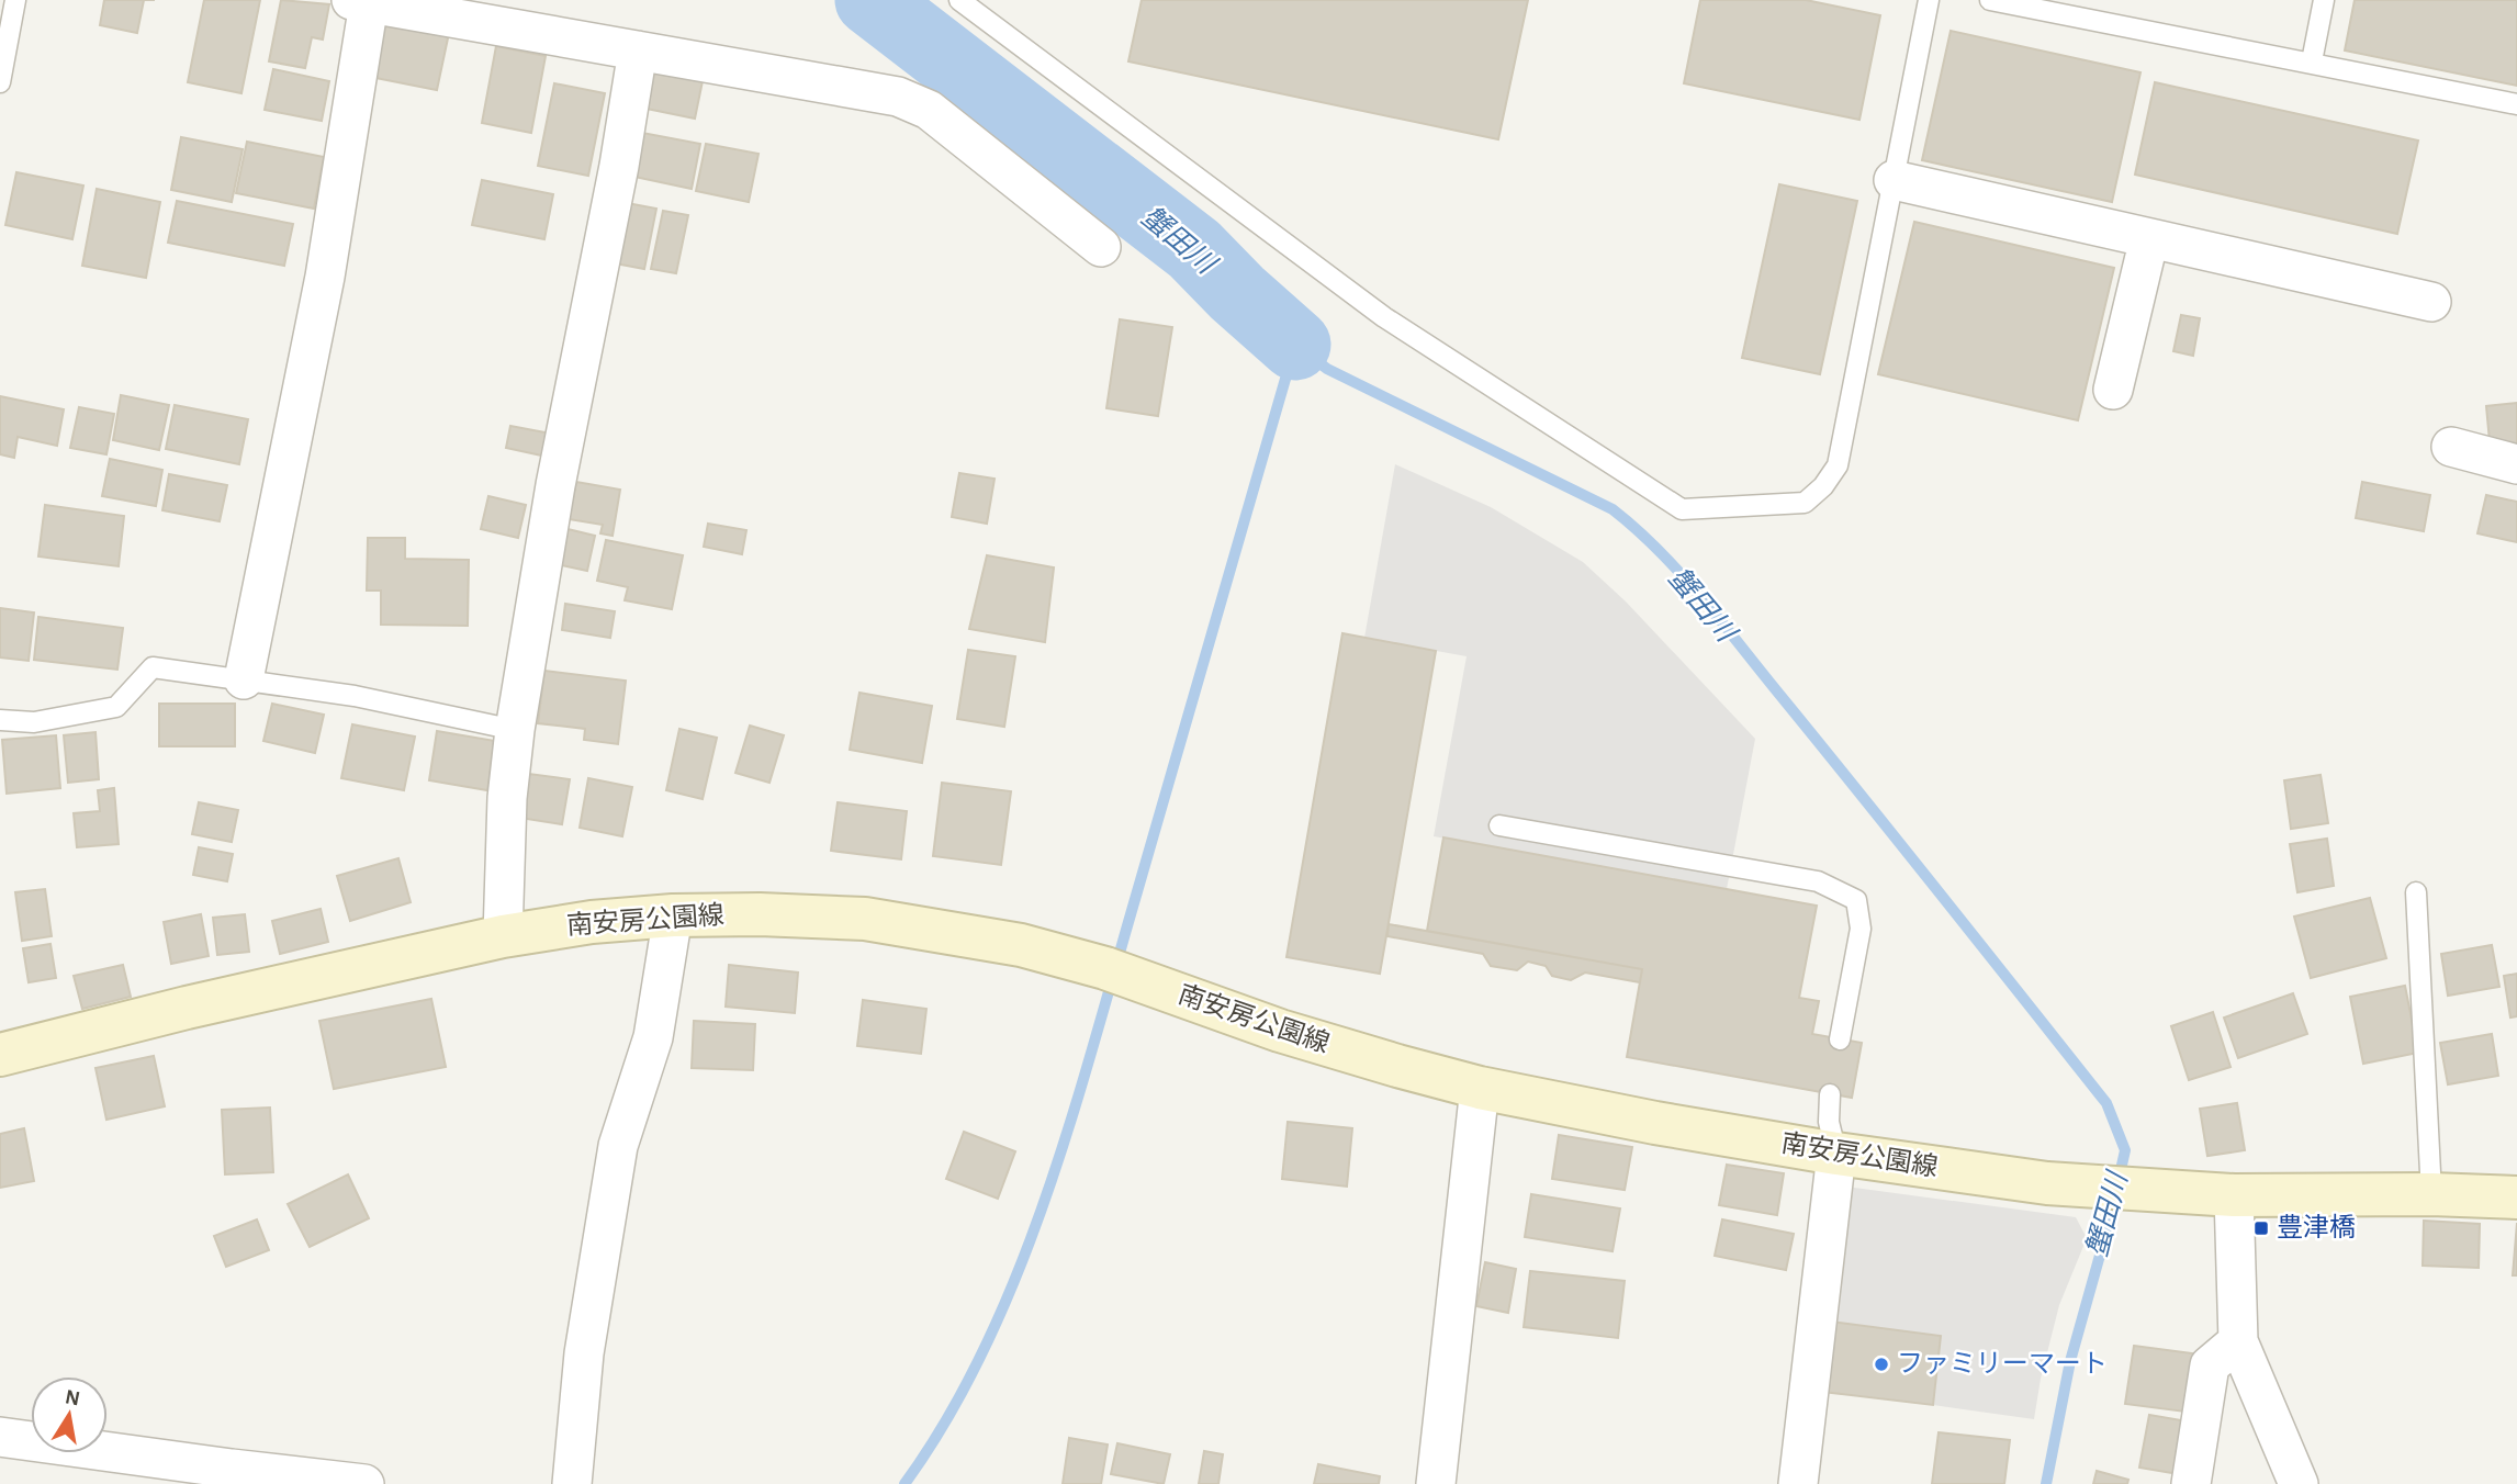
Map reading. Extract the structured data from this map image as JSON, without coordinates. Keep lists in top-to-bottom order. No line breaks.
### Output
{"streets":{"main road":["南安房公園線"]},"water":["蟹田川"],"places":{"transit":["豊津橋"],"other":["ファミリーマート"]},"north":"top"}
